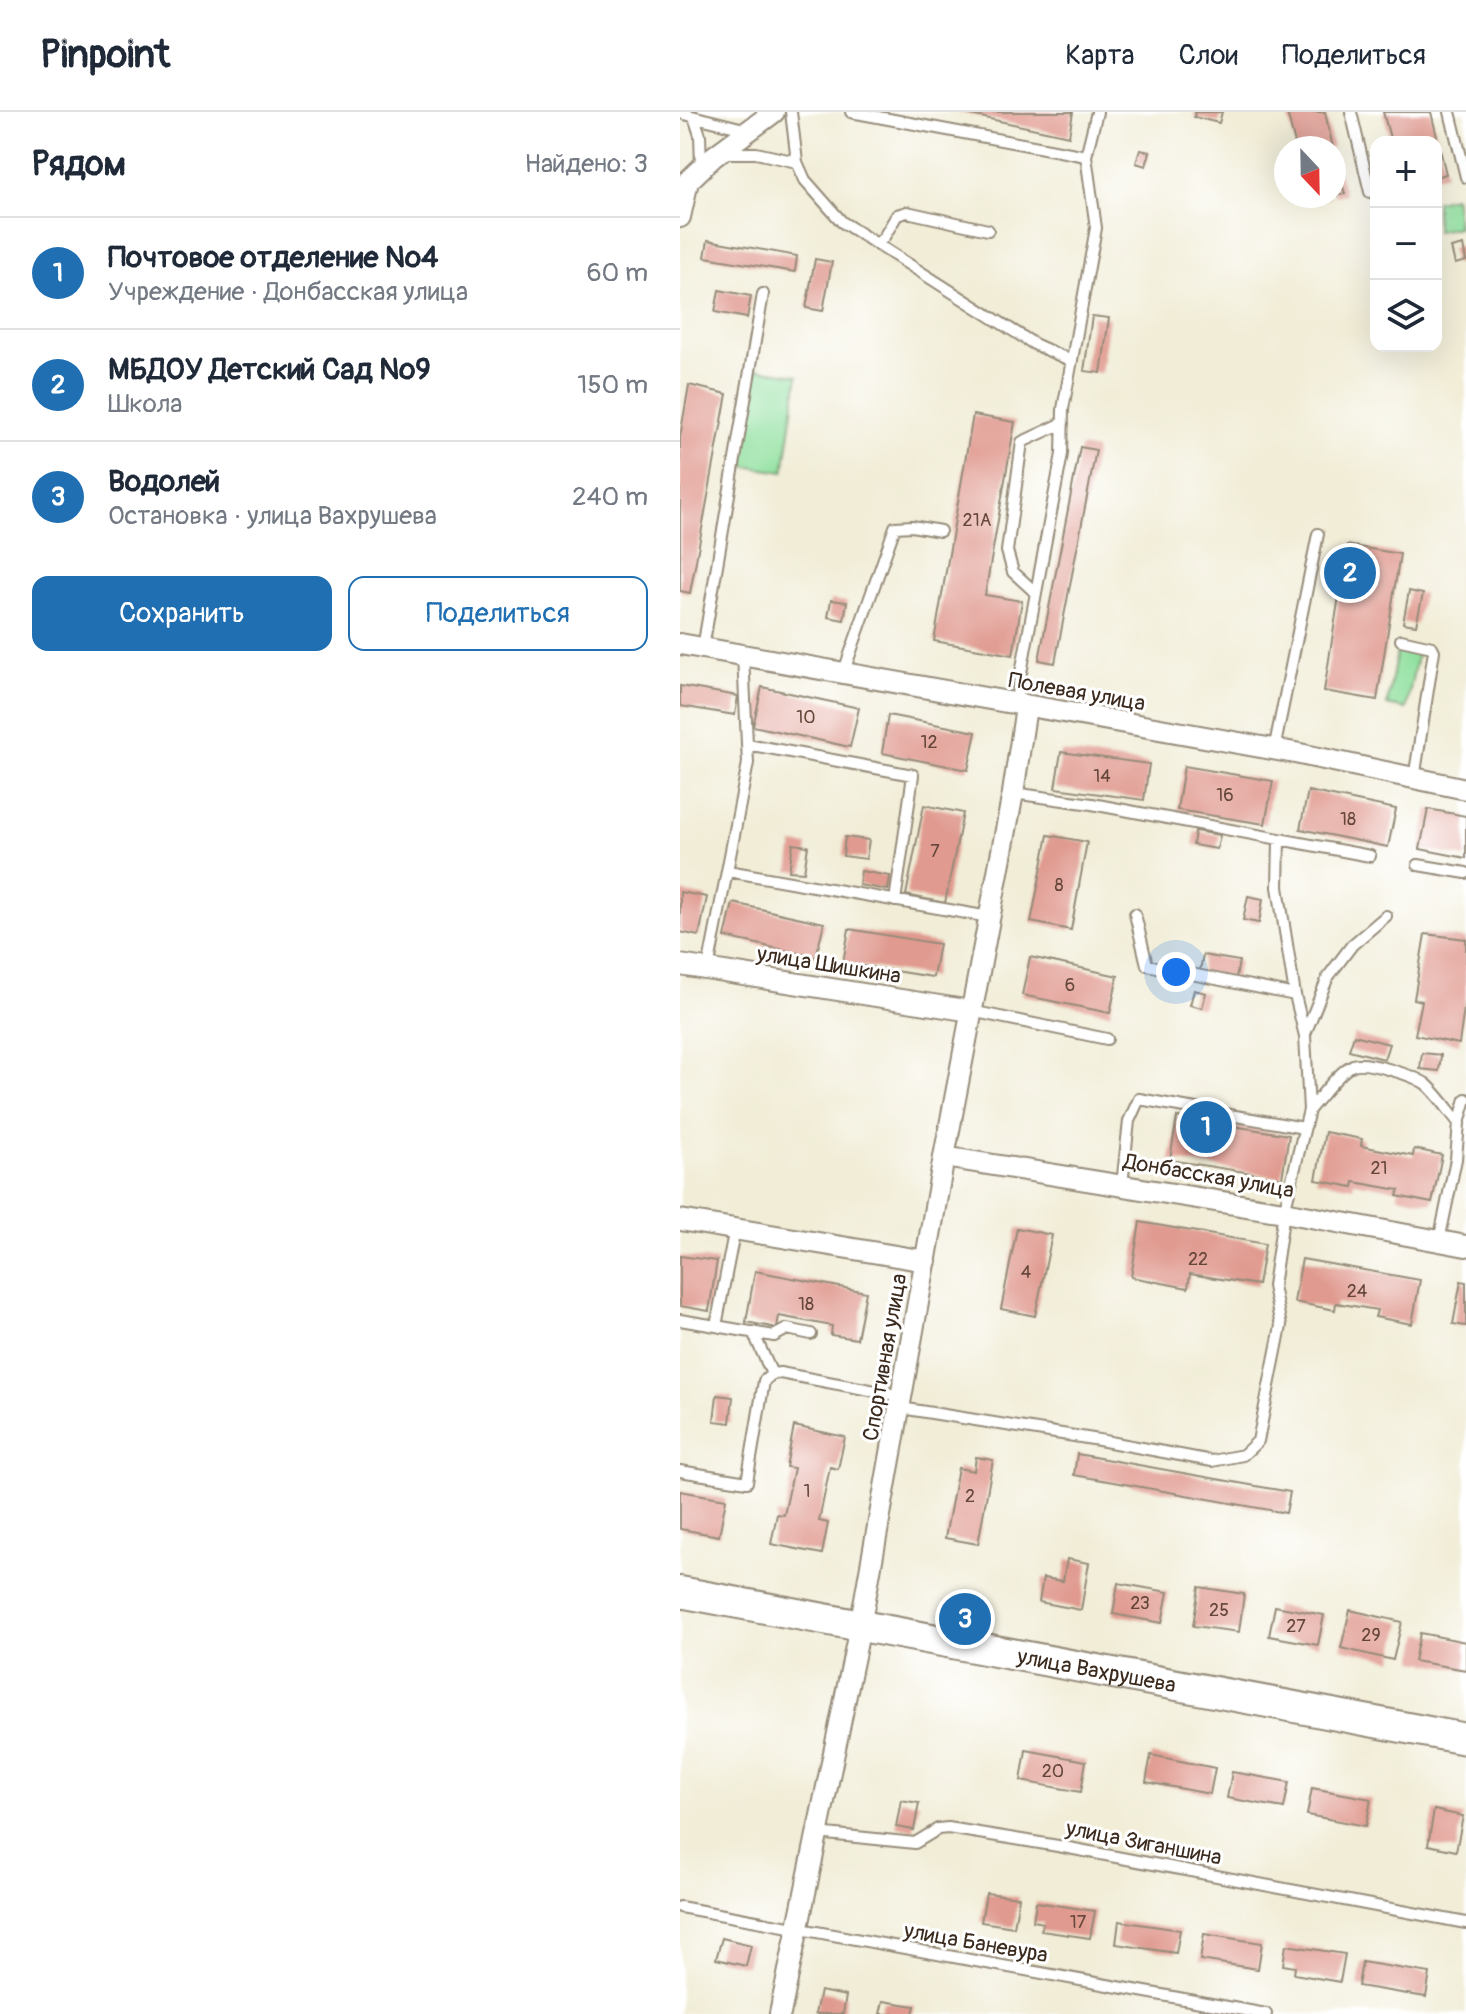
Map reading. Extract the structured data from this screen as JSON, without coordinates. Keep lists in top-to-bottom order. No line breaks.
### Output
{"streets":{"main road":["улица Вахрушева"],"street":["Полевая улица","улица Шишкина","Донбасская улица","Спортивная улица"],"lane":["улица Зиганшина","улица Баневура"]},"crossings":[["Полевая улица","Спортивная улица"],["улица Шишкина","Спортивная улица"],["Донбасская улица","Спортивная улица"],["Спортивная улица","улица Вахрушева"],["Спортивная улица","улица Зиганшина"],["Спортивная улица","улица Баневура"]],"house_numbers":["21А","10","12","14","16","18","7","8","6","21","22","4","24","18","1","2","23","25","27","29","20","17"],"north":"bottom","page":{"header":"Pinpoint","nav":["Карта","Слои","Поделиться"],"heading":["Рядом","Найдено: 3"],"map_buttons":["+","−"],"list":[{"mark":"1","name":"Почтовое отделение №4","note":"Учреждение · Донбасская улица","value":"60 m"},{"mark":"2","name":"МБДОУ Детский Сад №9","note":"Школа","value":"150 m"},{"mark":"3","name":"Водолей","note":"Остановка · улица Вахрушева","value":"240 m"}],"pins":["2","1","3"],"buttons":["Сохранить","Поделиться"]}}
